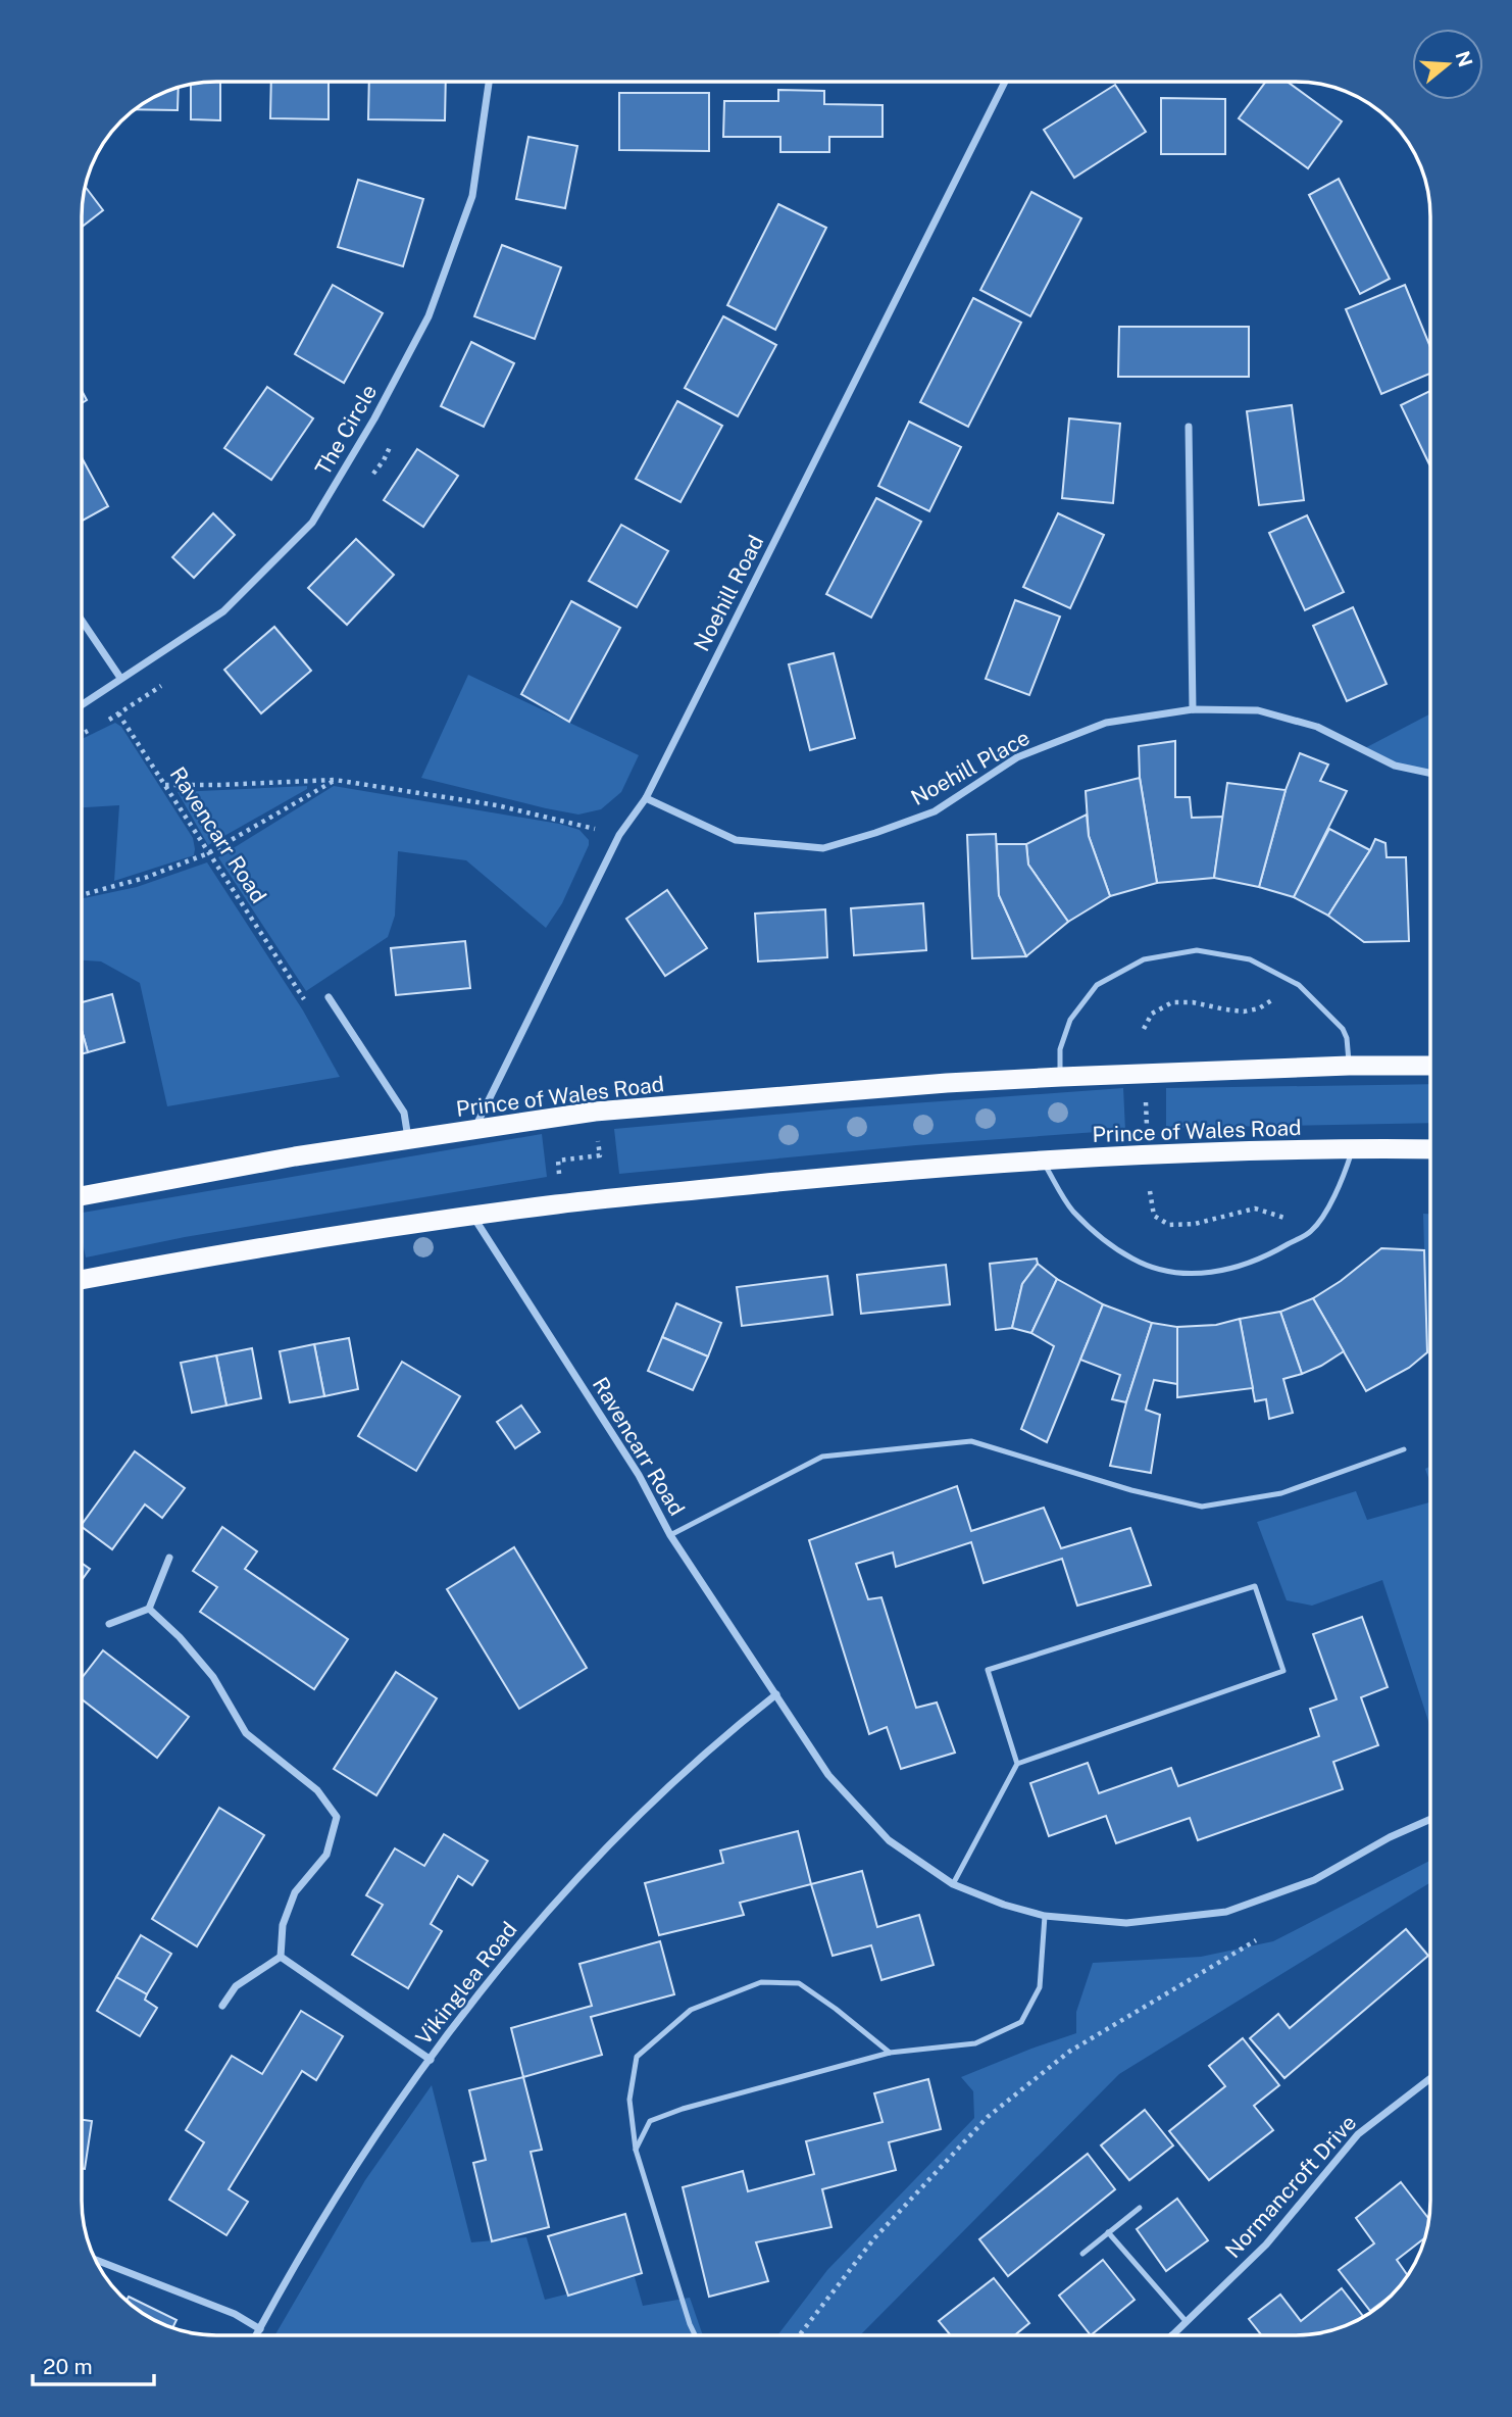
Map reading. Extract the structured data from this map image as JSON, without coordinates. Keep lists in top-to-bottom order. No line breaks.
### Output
{"streets":{"highway":["Prince of Wales Road"],"street":["The Circle","Noehill Road","Noehill Place","Ravencarr Road","Vikinglea Road","Normancroft Drive"]},"crossings":[["The Circle","Ravencarr Road"],["Noehill Road","Noehill Place"],["Noehill Road","Prince of Wales Road"],["Ravencarr Road","Prince of Wales Road"],["Ravencarr Road","Vikinglea Road"]],"scale_bar":"20 m","north":"right"}
